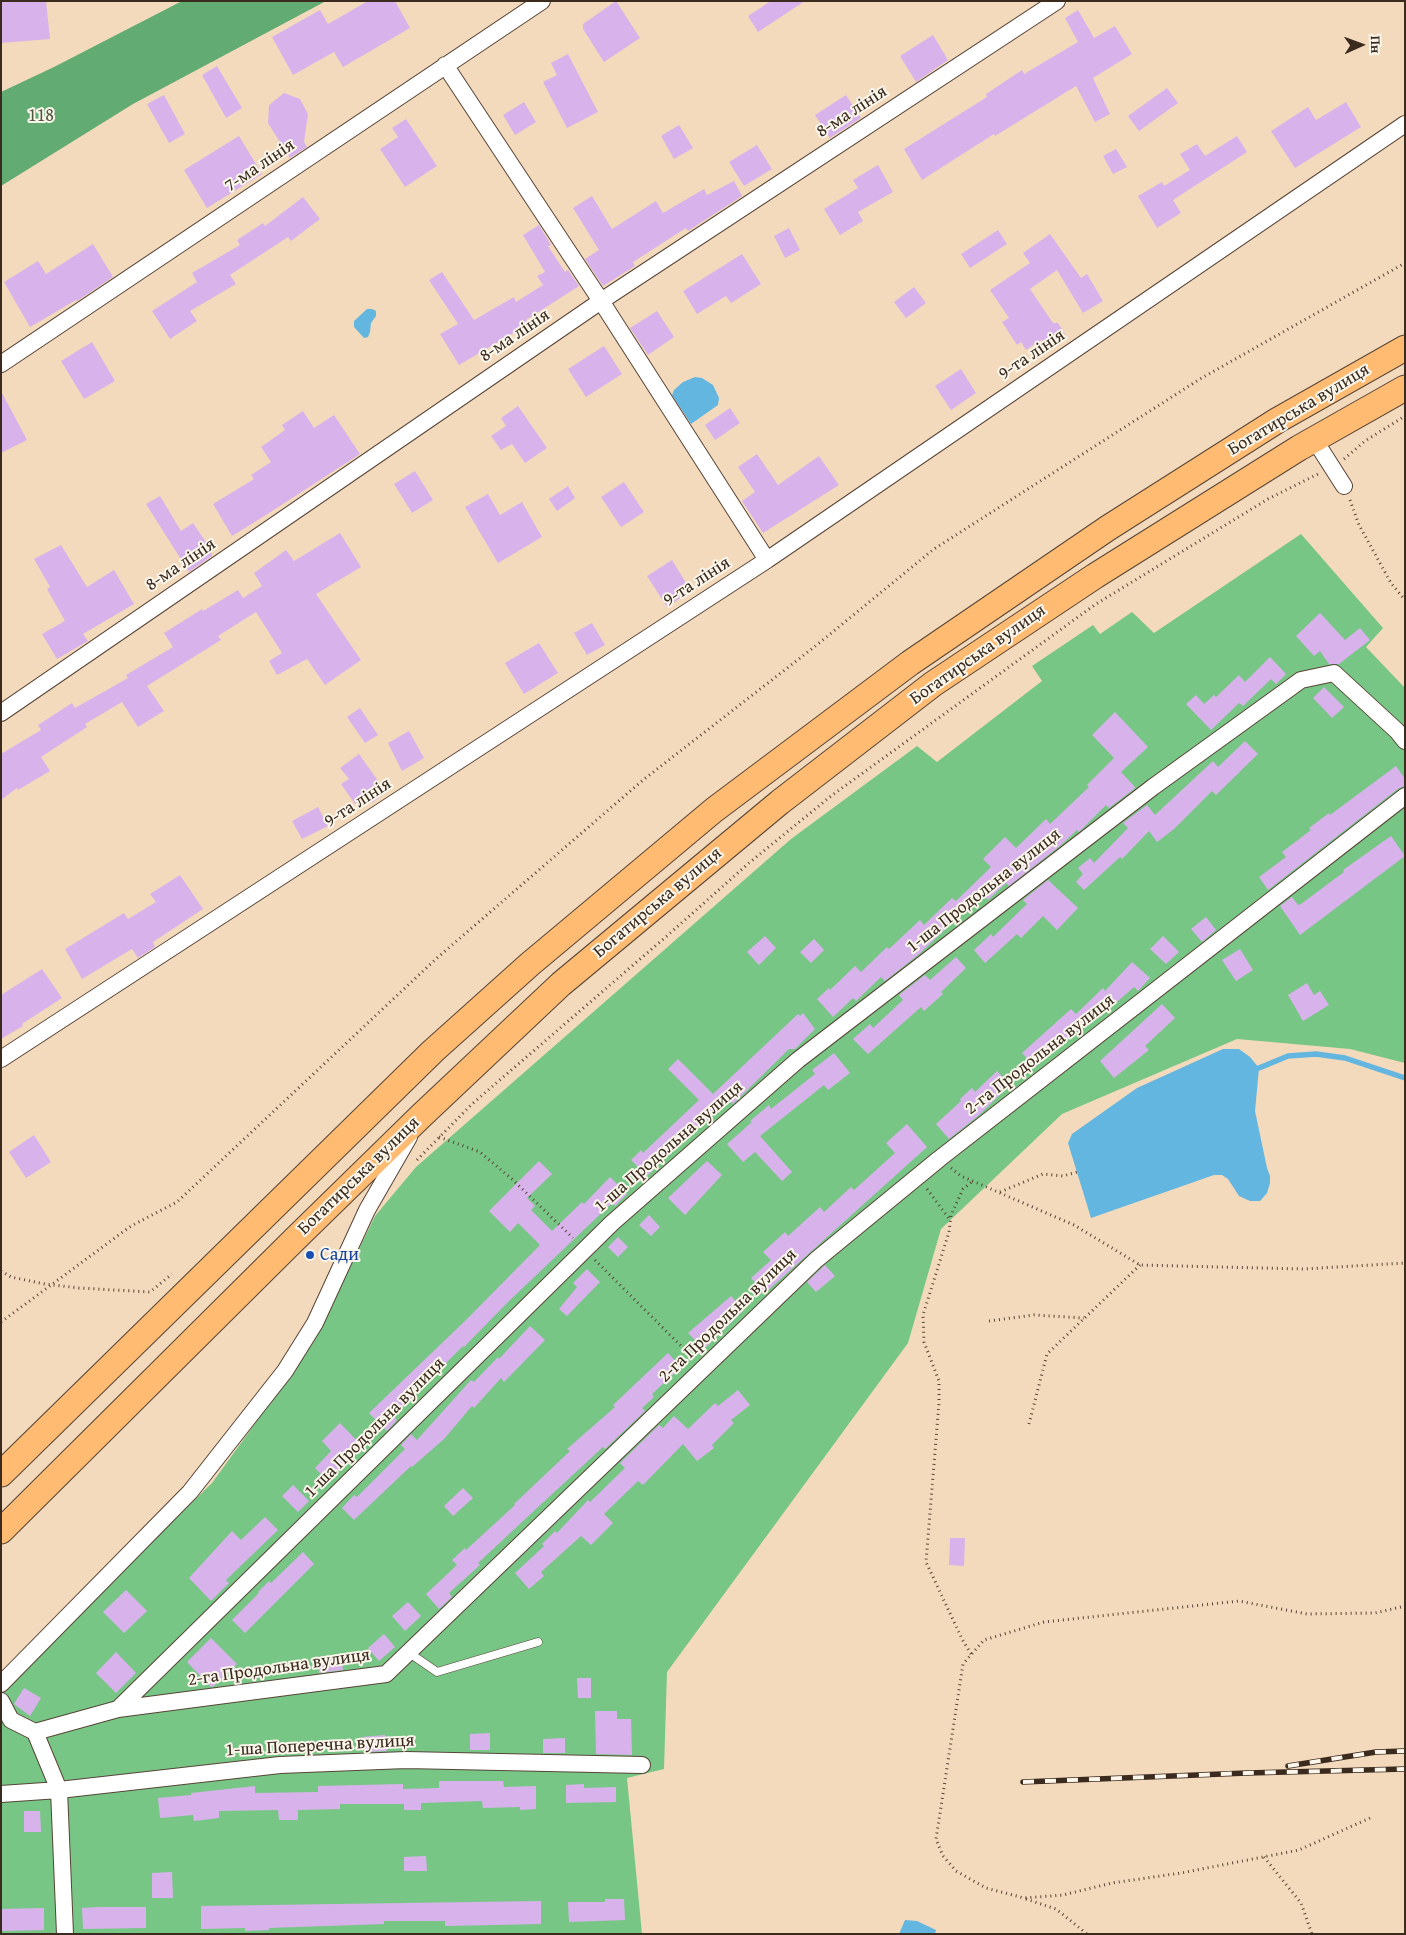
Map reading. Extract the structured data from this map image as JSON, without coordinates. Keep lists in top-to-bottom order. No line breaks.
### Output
{"streets":{"main road":["Богатирська вулиця"],"street":["8-ма лінія","7-ма лінія","9-та лінія","1-ша Продольна вулиця","2-га Продольна вулиця","1-ша Поперечна вулиця"]},"crossings":[["1-ша Продольна вулиця","2-га Продольна вулиця"]],"parks":["118"],"places":["Сади"],"north":"right"}
